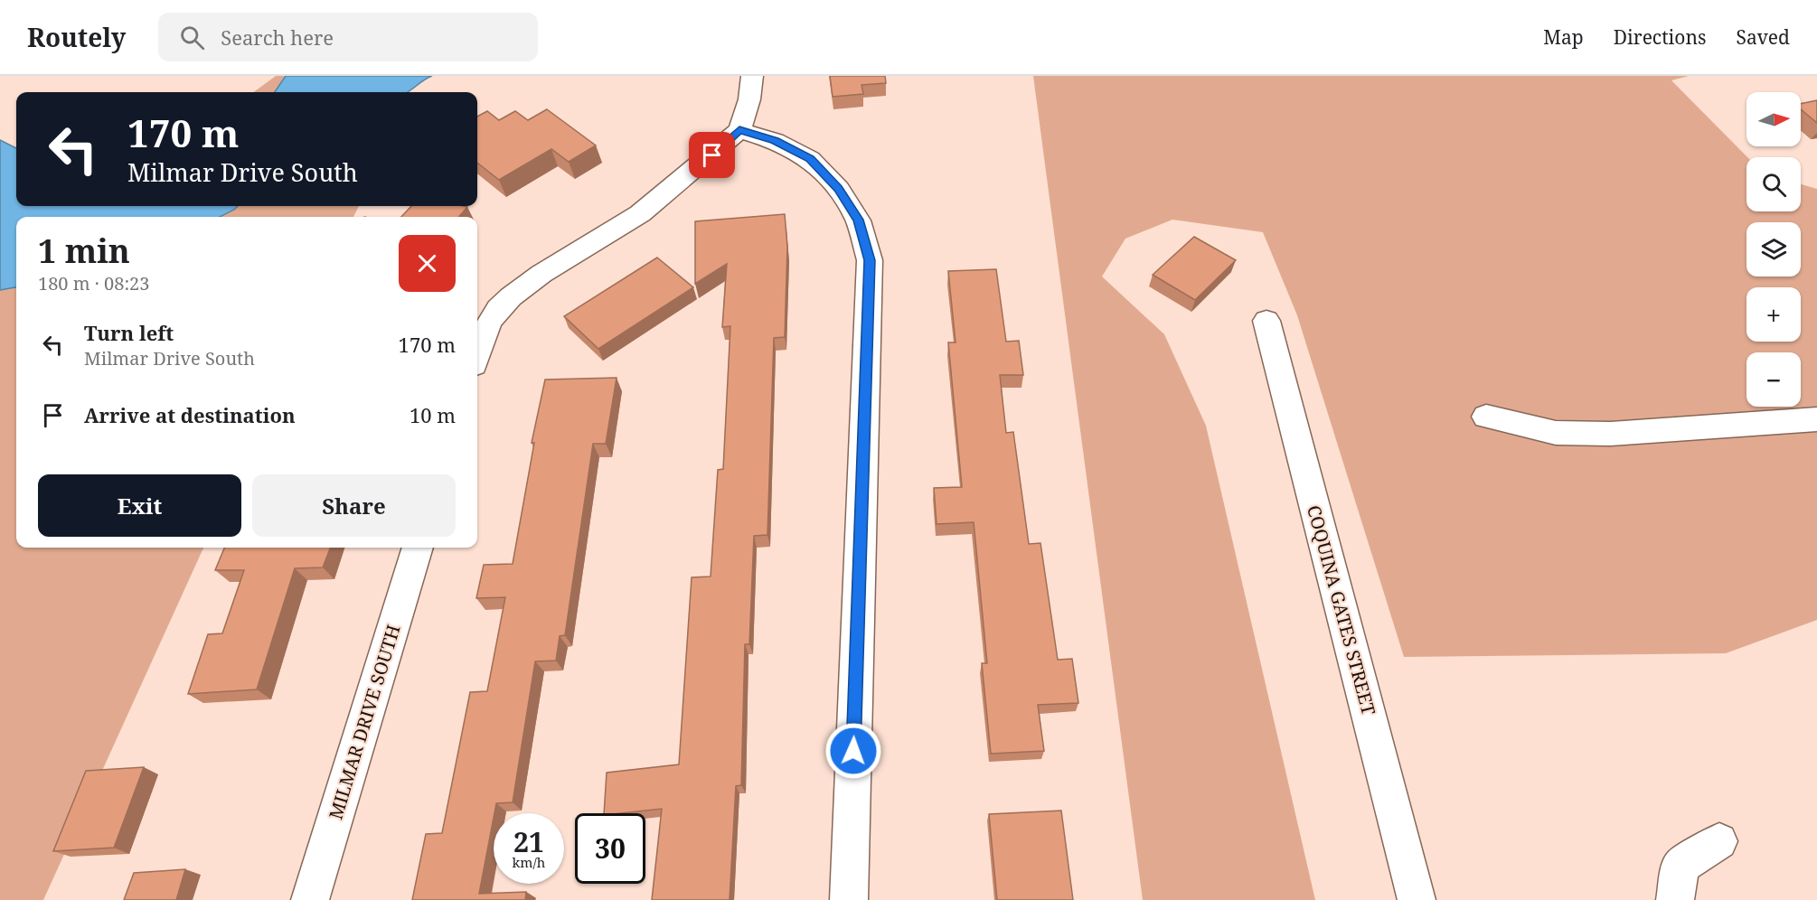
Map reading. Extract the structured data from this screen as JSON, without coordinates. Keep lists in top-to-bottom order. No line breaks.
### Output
{"streets":{"street":["COQUINA GATES STREET","MILMAR DRIVE SOUTH"]},"north":"right","page":{"header":"Routely","search":"Search here","nav":["Map","Directions","Saved"],"map_buttons":["+","−"],"turn":["170 m","Milmar Drive South"],"heading":["1 min","180 m · 08:23"],"list":[{"name":"Turn left","note":"Milmar Drive South","value":"170 m"},{"name":"Arrive at destination","value":"10 m"}],"buttons":["Exit","Share"],"speed":"21 km/h","limit":"30"}}
